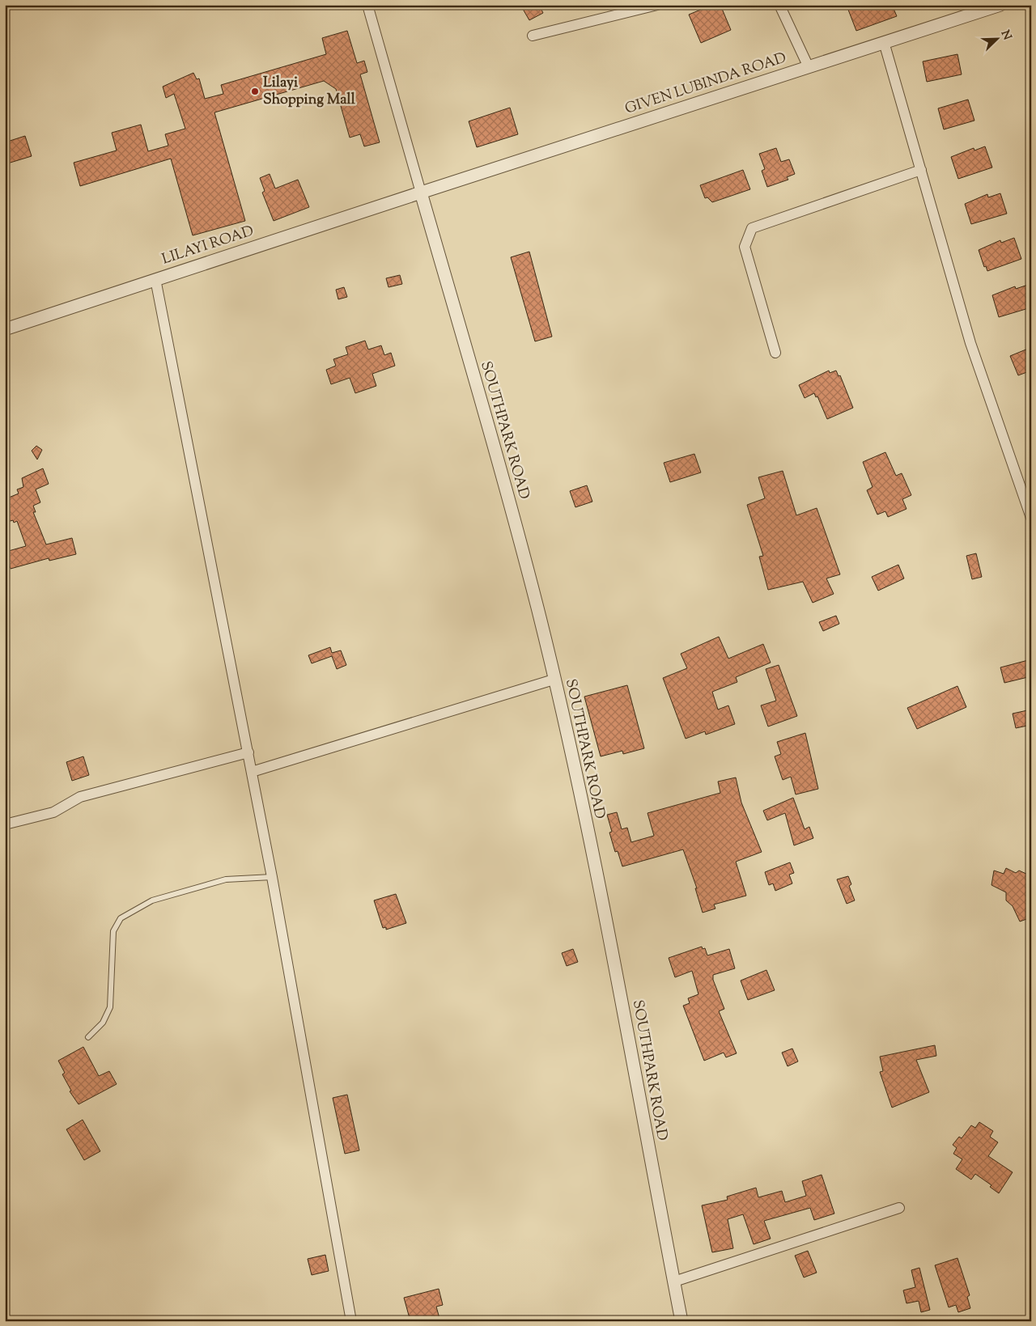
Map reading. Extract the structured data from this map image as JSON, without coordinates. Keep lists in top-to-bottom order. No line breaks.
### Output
{"streets":{"street":["GIVEN LUBINDA ROAD","LILAYI ROAD","SOUTHPARK ROAD"]},"crossings":[["GIVEN LUBINDA ROAD","LILAYI ROAD"],["GIVEN LUBINDA ROAD","SOUTHPARK ROAD"],["LILAYI ROAD","SOUTHPARK ROAD"]],"places":["Lilayi Shopping Mall"],"north":"top right"}
